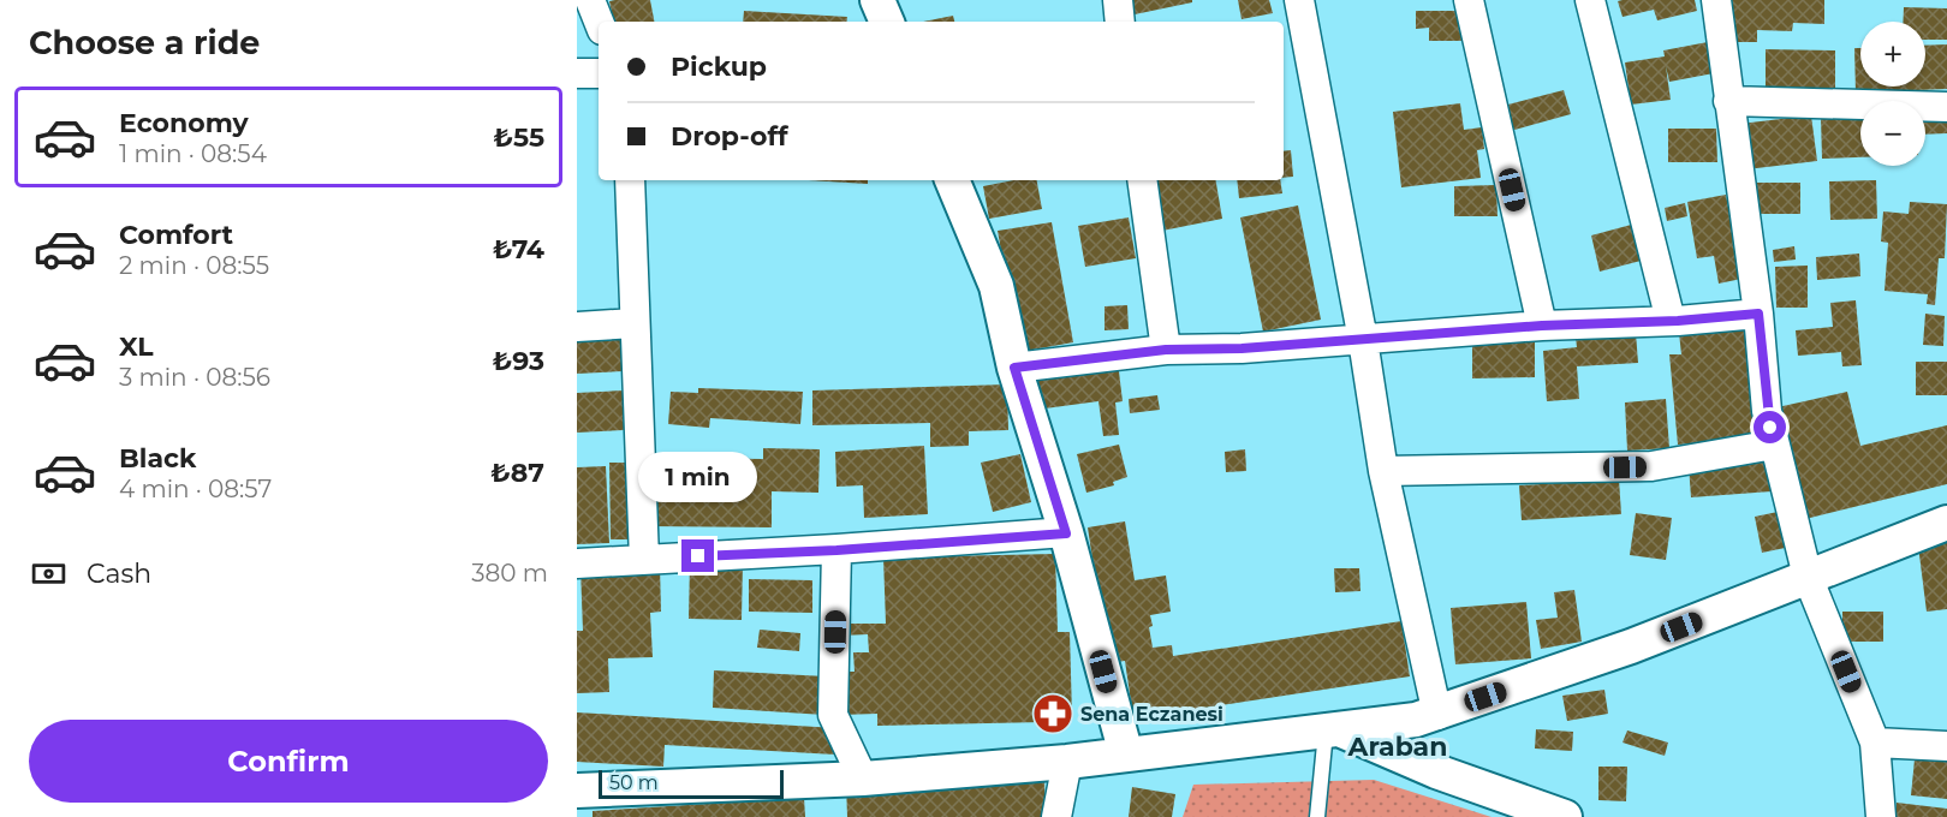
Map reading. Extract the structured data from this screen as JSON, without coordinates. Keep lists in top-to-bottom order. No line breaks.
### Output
{"districts":["Araban"],"places":{"pharmacy":["Sena Eczanesi"]},"scale_bar":"50 m","page":{"heading":"Choose a ride","map_buttons":["+","−"],"banner":["Pickup","Drop-off"],"list":[{"name":"Economy","note":"1 min · 08:54","value":"₺55"},{"name":"Comfort","note":"2 min · 08:55","value":"₺74"},{"name":"XL","note":"3 min · 08:56","value":"₺93"},{"name":"Black","note":"4 min · 08:57","value":"₺87"}],"bubble":"1 min","pay":["Cash","380 m"],"buttons":"Confirm","scale":"50 m"}}
